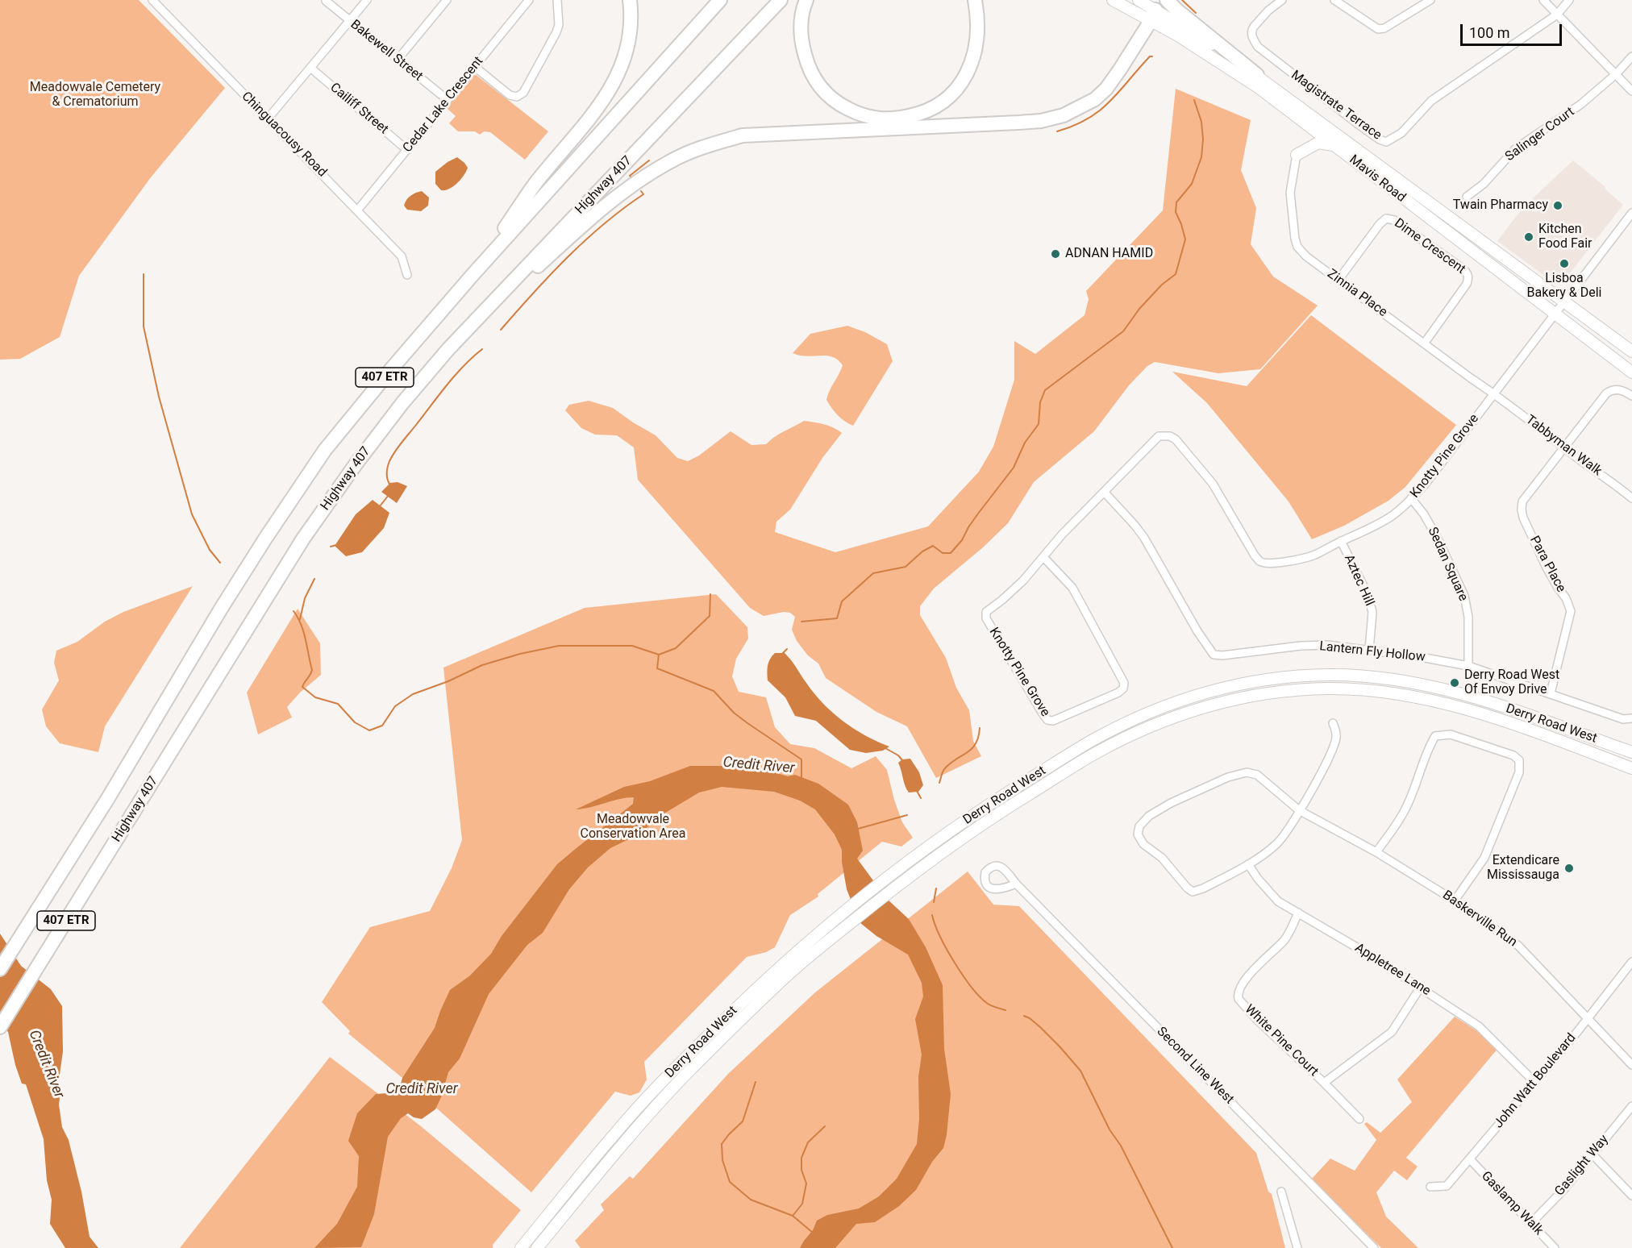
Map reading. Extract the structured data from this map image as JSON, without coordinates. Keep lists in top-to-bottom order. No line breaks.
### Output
{"streets":{"highway":["Highway 407","407 ETR"],"main road":["Mavis Road","Derry Road West"],"street":["Bakewell Street","Cedar Lake Crescent","Magistrate Terrace","Cailiff Street","Chinguacousy Road","Salinger Court","Dime Crescent","Zinnia Place","Tabbyman Walk","Knotty Pine Grove","Sedan Square","Para Place","Aztec Hill","Lantern Fly Hollow","Baskerville Run","Appletree Lane","White Pine Court","Second Line West","John Watt Boulevard","Gaslight Way","Gaslamp Walk"]},"crossings":[["Bakewell Street","Cedar Lake Crescent"],["Cedar Lake Crescent","Cailiff Street"],["Cedar Lake Crescent","Chinguacousy Road"],["Mavis Road","Knotty Pine Grove"],["Dime Crescent","Zinnia Place"],["Zinnia Place","Tabbyman Walk"],["Zinnia Place","Knotty Pine Grove"],["Tabbyman Walk","Knotty Pine Grove"],["Tabbyman Walk","Para Place"],["Knotty Pine Grove","Sedan Square"],["Knotty Pine Grove","Aztec Hill"],["Knotty Pine Grove","Lantern Fly Hollow"],["Sedan Square","Lantern Fly Hollow"],["Para Place","Lantern Fly Hollow"],["Aztec Hill","Lantern Fly Hollow"],["Baskerville Run","Appletree Lane"],["Baskerville Run","John Watt Boulevard"],["Appletree Lane","White Pine Court"],["Appletree Lane","John Watt Boulevard"],["John Watt Boulevard","Gaslamp Walk"],["Gaslight Way","Gaslamp Walk"]],"water":["Credit River"],"parks":["Meadowvale Cemetery & Crematorium","Meadowvale Conservation Area"],"places":["Twain Pharmacy","Kitchen Food Fair","ADNAN HAMID","Lisboa Bakery & Deli","Derry Road West Of Envoy Drive","Extendicare Mississauga"],"scale_bar":"100 m"}
